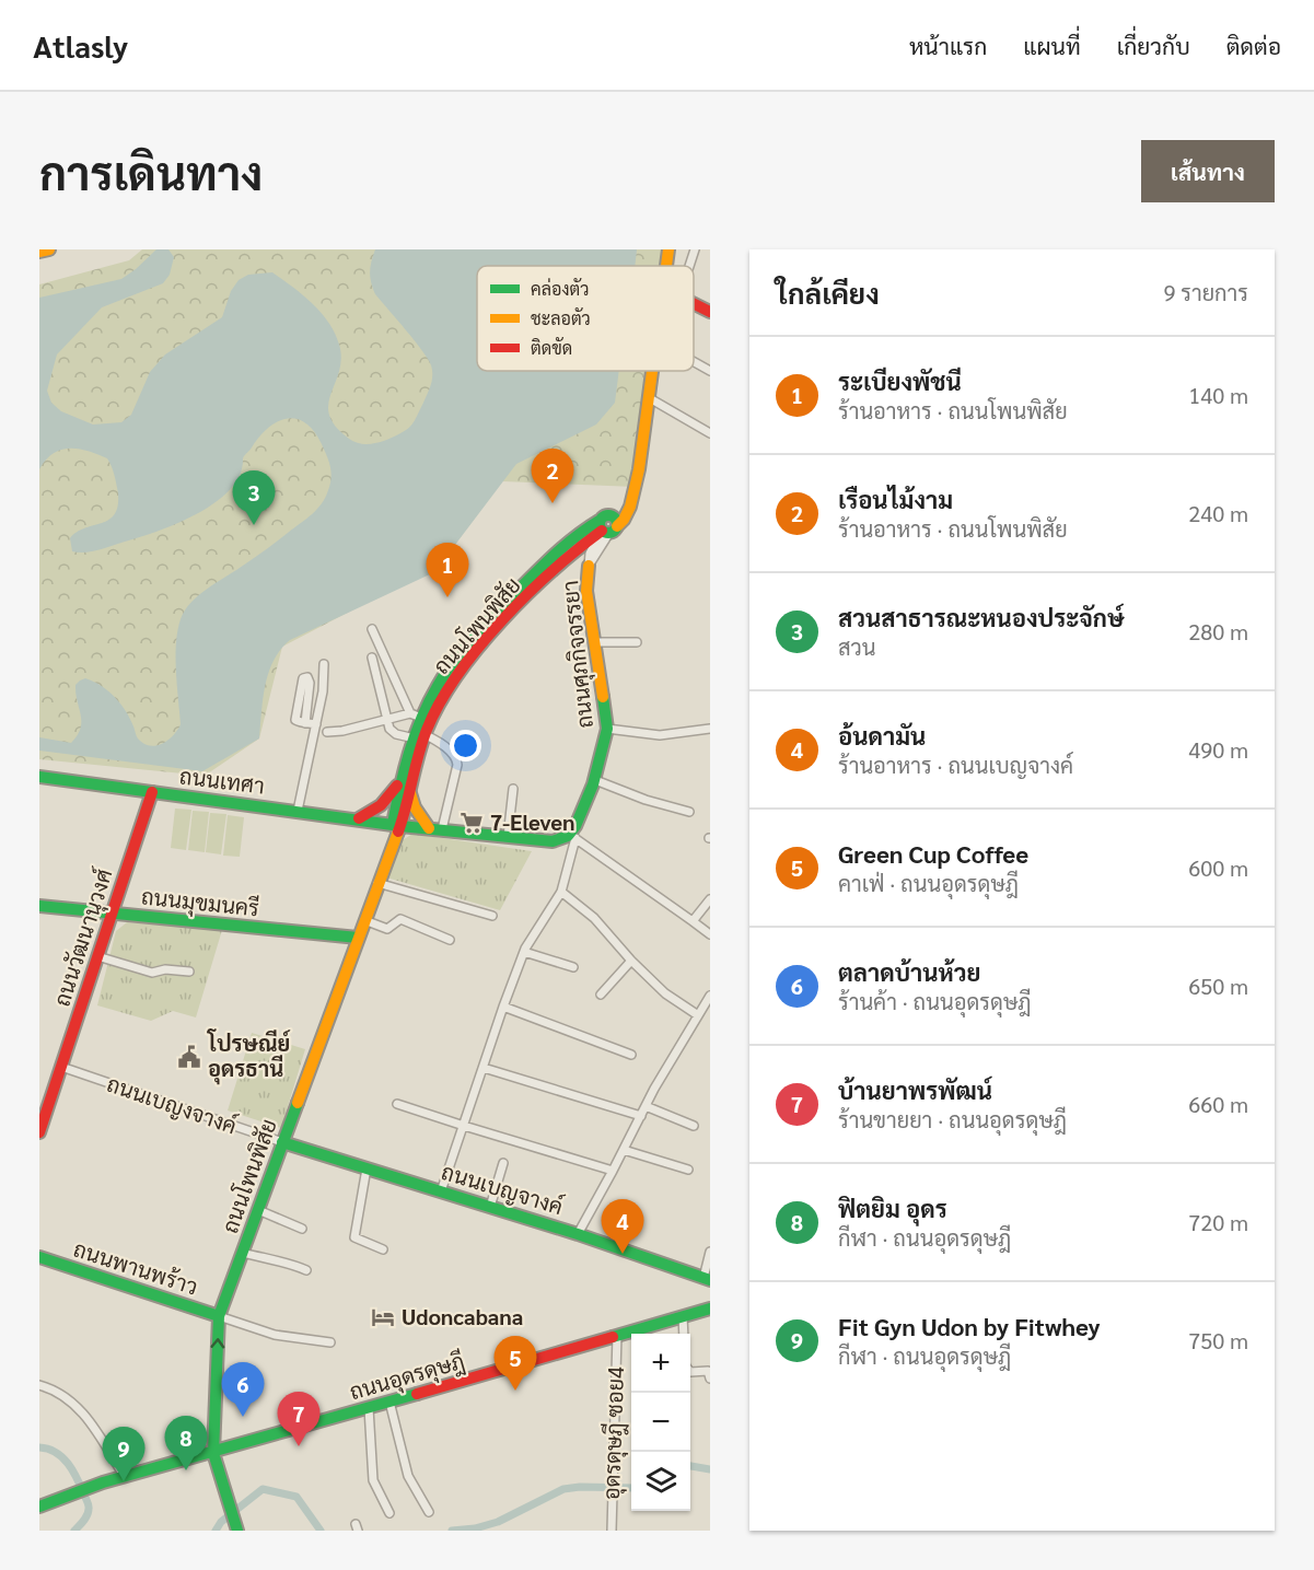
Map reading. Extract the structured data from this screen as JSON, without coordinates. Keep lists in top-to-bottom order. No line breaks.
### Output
{"streets":{"street":["ถนนโพนพิสัย","ถนนศุภกิจจรรยา","ถนนเทศา","ถนนมุขมนครี","ถนนวัฒนานุวงศ์","ถนนเบญงจางค์","ถนนเบญจางค์","ถนนพานพร้าว","ถนนอุดรดุษฎี","อุดรดุษฎี ซอย4"]},"crossings":[["ถนนโพนพิสัย","ถนนศุภกิจจรรยา"],["ถนนโพนพิสัย","ถนนเทศา"],["ถนนโพนพิสัย","ถนนมุขมนครี"],["ถนนโพนพิสัย","ถนนเบญงจางค์"],["ถนนโพนพิสัย","ถนนเบญจางค์"],["ถนนโพนพิสัย","ถนนพานพร้าว"],["ถนนโพนพิสัย","ถนนอุดรดุษฎี"],["ถนนเทศา","ถนนวัฒนานุวงศ์"],["ถนนมุขมนครี","ถนนวัฒนานุวงศ์"],["ถนนวัฒนานุวงศ์","ถนนเบญงจางค์"],["ถนนเบญงจางค์","ถนนเบญจางค์"],["ถนนอุดรดุษฎี","อุดรดุษฎี ซอย4"]],"places":{"supermarket":["7-Eleven"],"public building":["โปรษณีย์ อุดรธานี"],"hotel":["Udoncabana"]},"legend":["คล่องตัว","ชะลอตัว","ติดขัด"],"page":{"header":"Atlasly","nav":["หน้าแรก","แผนที่","เกี่ยวกับ","ติดต่อ"],"buttons":"เส้นทาง","title":"การเดินทาง","heading":["ใกล้เคียง","9 รายการ"],"list":[{"mark":"1","name":"ระเบียงพัชนี","note":"ร้านอาหาร · ถนนโพนพิสัย","value":"140 m"},{"mark":"2","name":"เรือนไม้งาม","note":"ร้านอาหาร · ถนนโพนพิสัย","value":"240 m"},{"mark":"3","name":"สวนสาธารณะหนองประจักษ์","note":"สวน","value":"280 m"},{"mark":"4","name":"อ้นดามัน","note":"ร้านอาหาร · ถนนเบญจางค์","value":"490 m"},{"mark":"5","name":"Green Cup Coffee","note":"คาเฟ่ · ถนนอุดรดุษฎี","value":"600 m"},{"mark":"6","name":"ตลาดบ้านห้วย","note":"ร้านค้า · ถนนอุดรดุษฎี","value":"650 m"},{"mark":"7","name":"บ้านยาพรพัฒน์","note":"ร้านขายยา · ถนนอุดรดุษฎี","value":"660 m"},{"mark":"8","name":"ฟิตยิม อุดร","note":"กีฬา · ถนนอุดรดุษฎี","value":"720 m"},{"mark":"9","name":"Fit Gyn Udon by Fitwhey","note":"กีฬา · ถนนอุดรดุษฎี","value":"750 m"}],"pins":["2","3","1","4","5","6","7","8","9"],"map_buttons":["+","−"]}}
